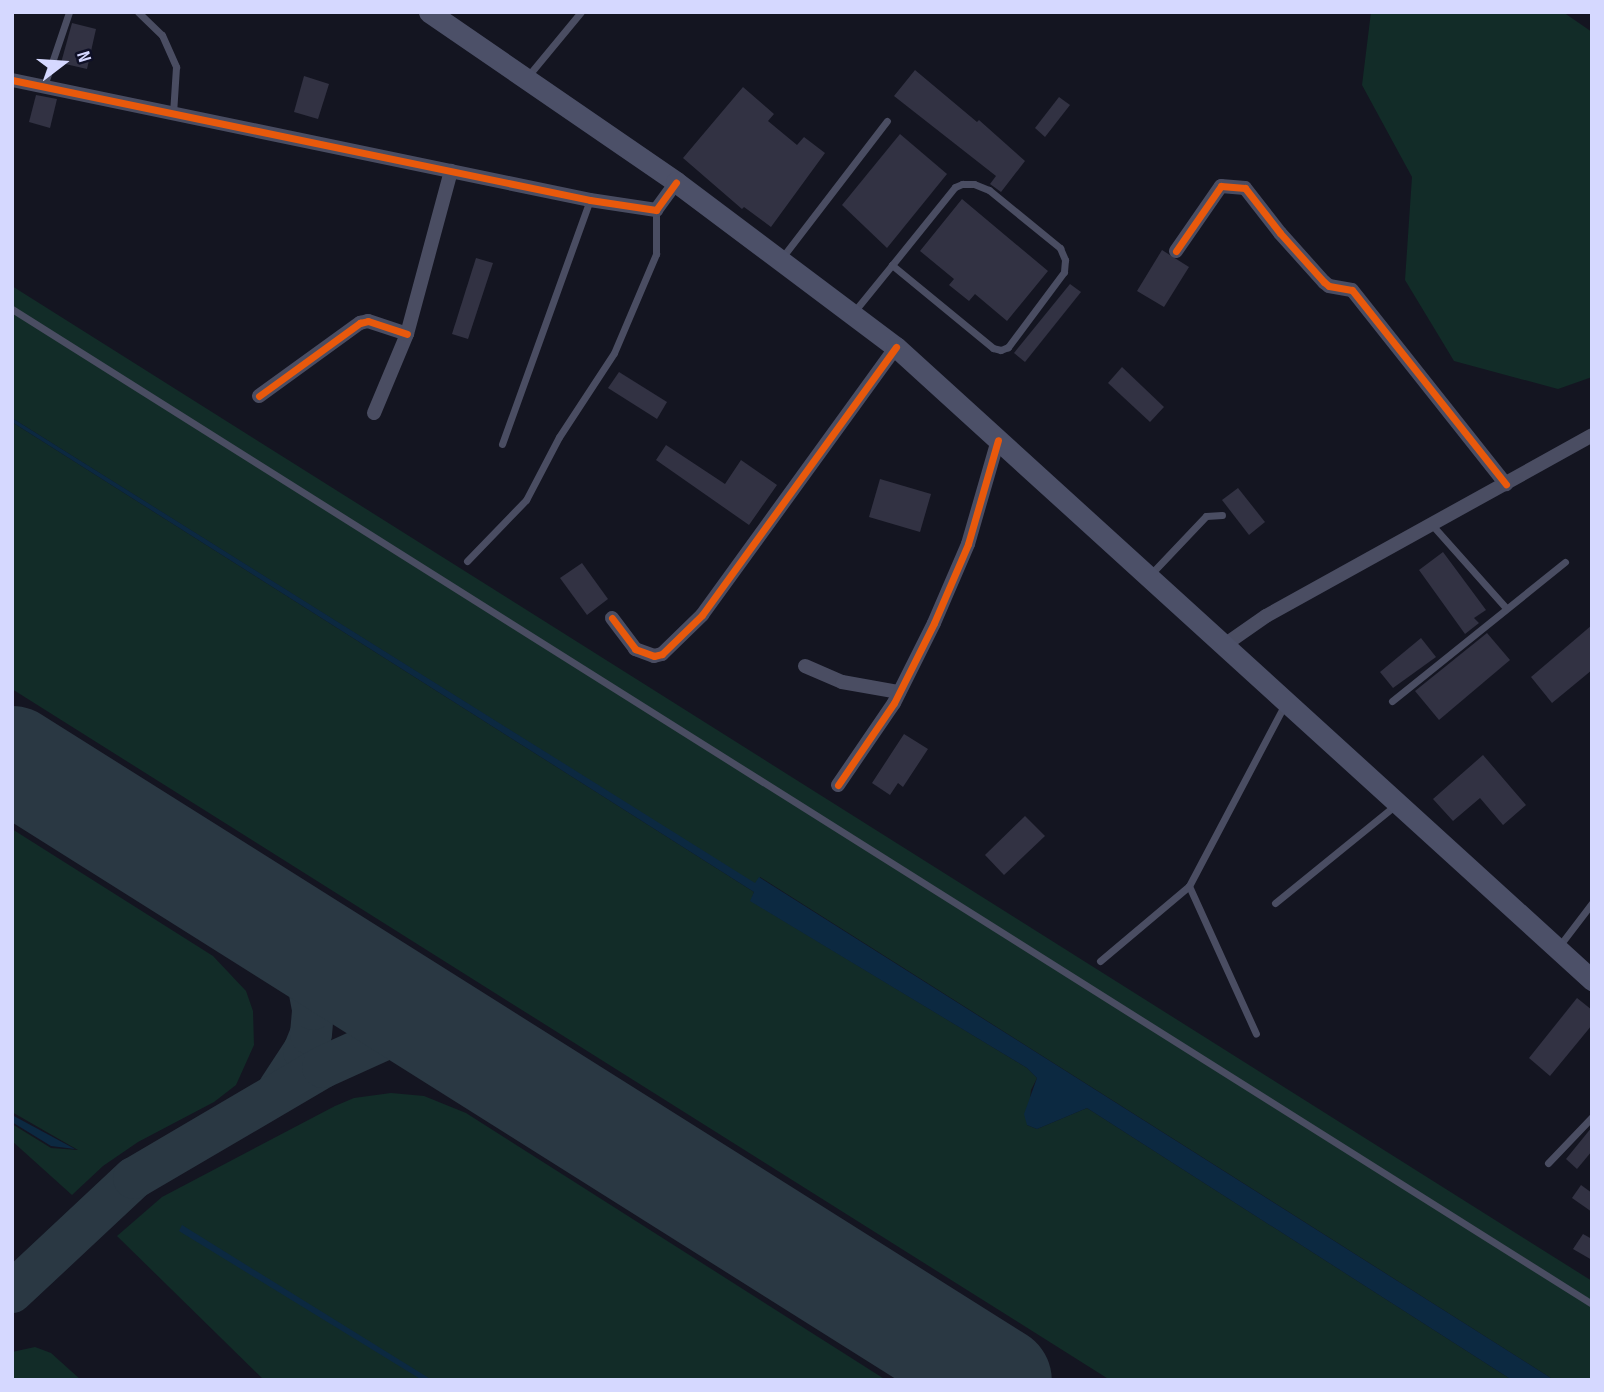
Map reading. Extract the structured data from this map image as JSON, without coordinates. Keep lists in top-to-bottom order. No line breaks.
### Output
{"north":"right"}
